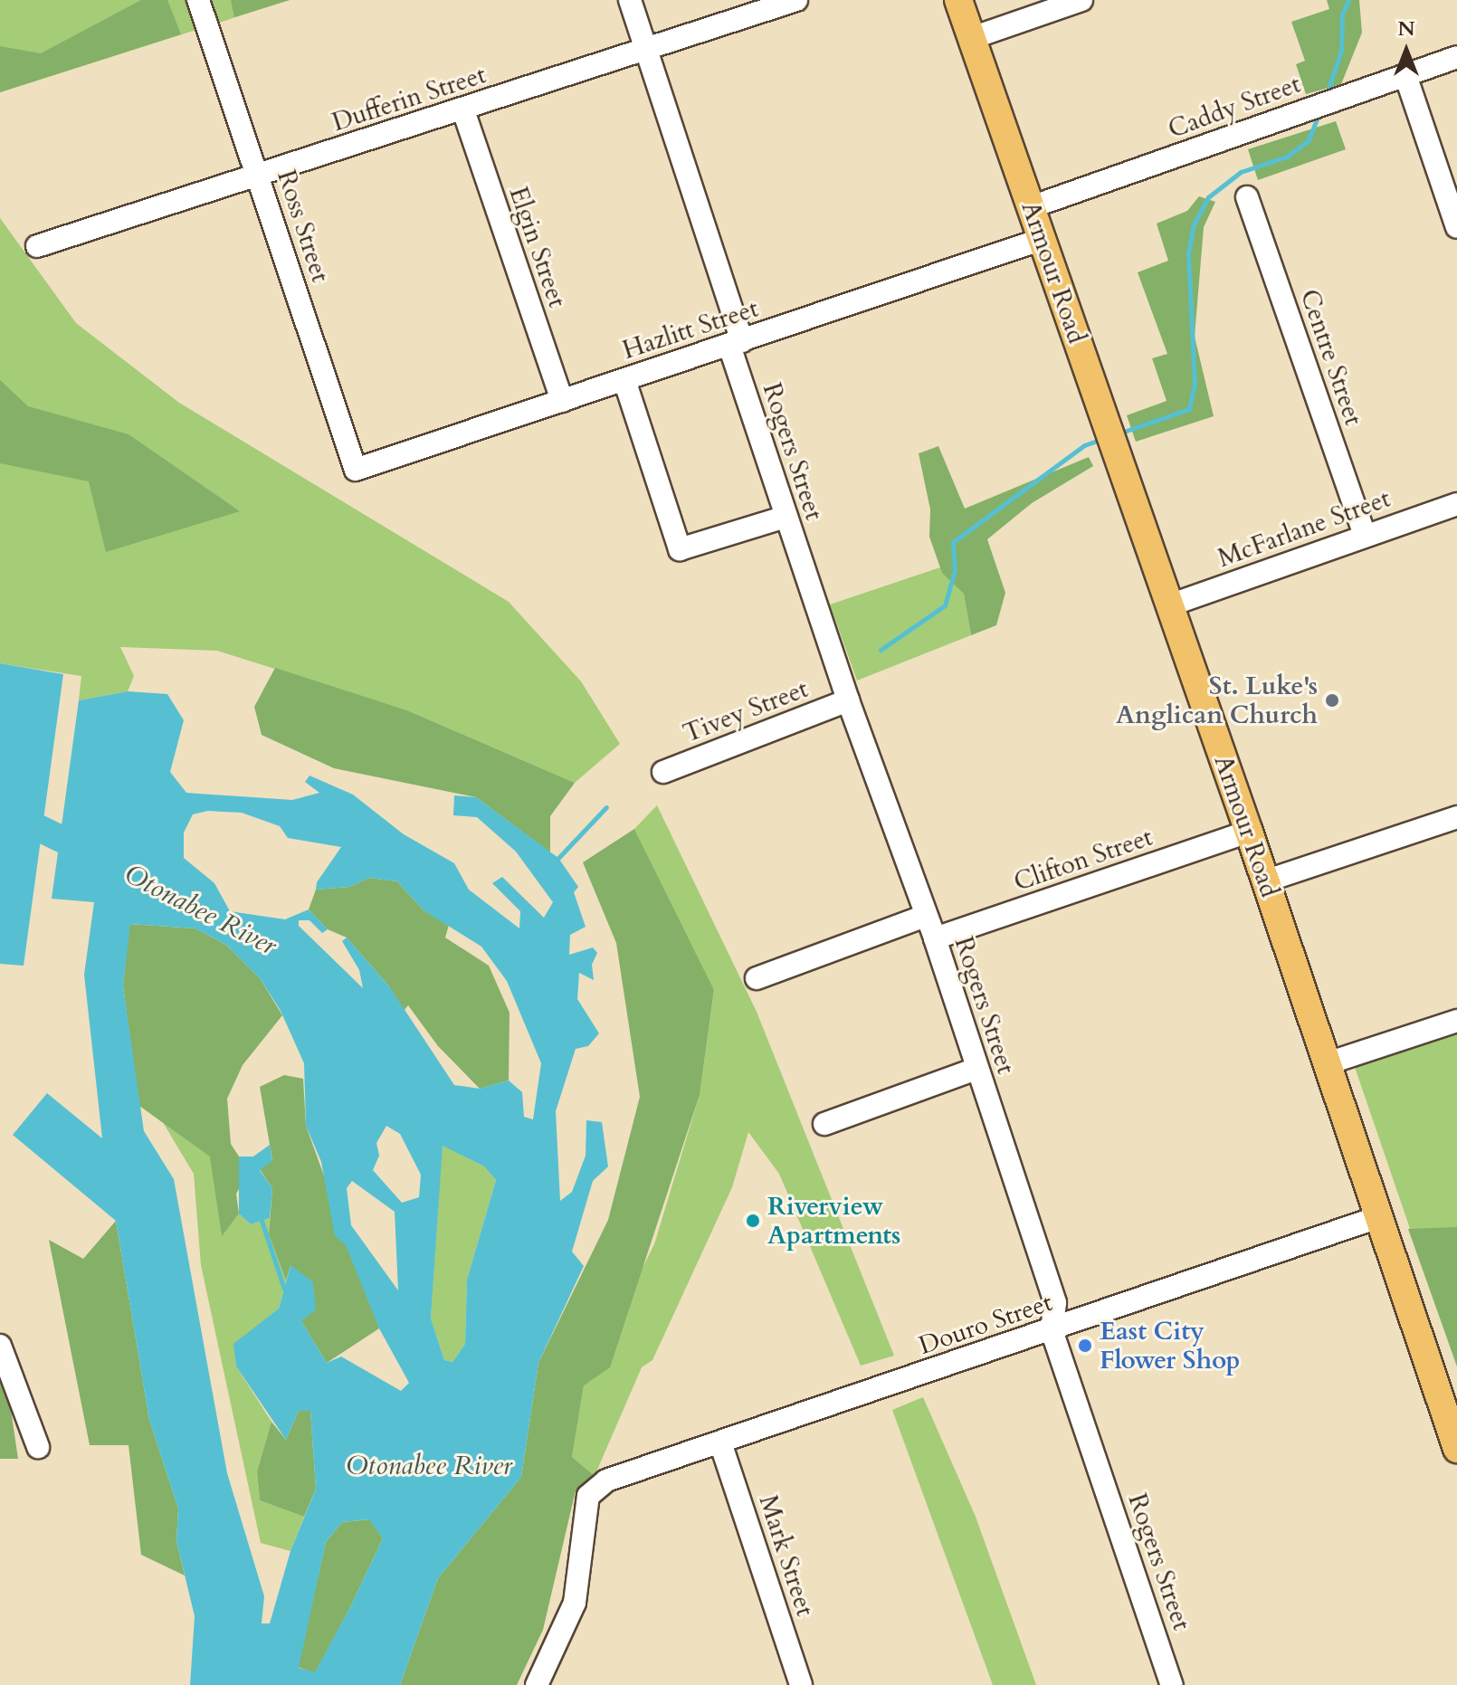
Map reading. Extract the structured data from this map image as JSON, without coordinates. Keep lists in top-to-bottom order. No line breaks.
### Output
{"streets":{"main road":["Armour Road"],"street":["Dufferin Street","Caddy Street","Ross Street","Elgin Street","Hazlitt Street","Centre Street","Rogers Street","McFarlane Street","Tivey Street","Clifton Street","Douro Street","Mark Street"]},"crossings":[["Dufferin Street","Ross Street"],["Dufferin Street","Elgin Street"],["Dufferin Street","Rogers Street"],["Caddy Street","Armour Road"],["Ross Street","Hazlitt Street"],["Elgin Street","Hazlitt Street"],["Armour Road","Hazlitt Street"],["Armour Road","McFarlane Street"],["Armour Road","Clifton Street"],["Armour Road","Douro Street"],["Hazlitt Street","Rogers Street"],["Centre Street","McFarlane Street"],["Rogers Street","Tivey Street"],["Rogers Street","Clifton Street"],["Rogers Street","Douro Street"],["Douro Street","Mark Street"]],"water":["Otonabee River"],"places":["St. Luke's Anglican Church","Riverview Apartments","East City Flower Shop"],"north":"top"}
